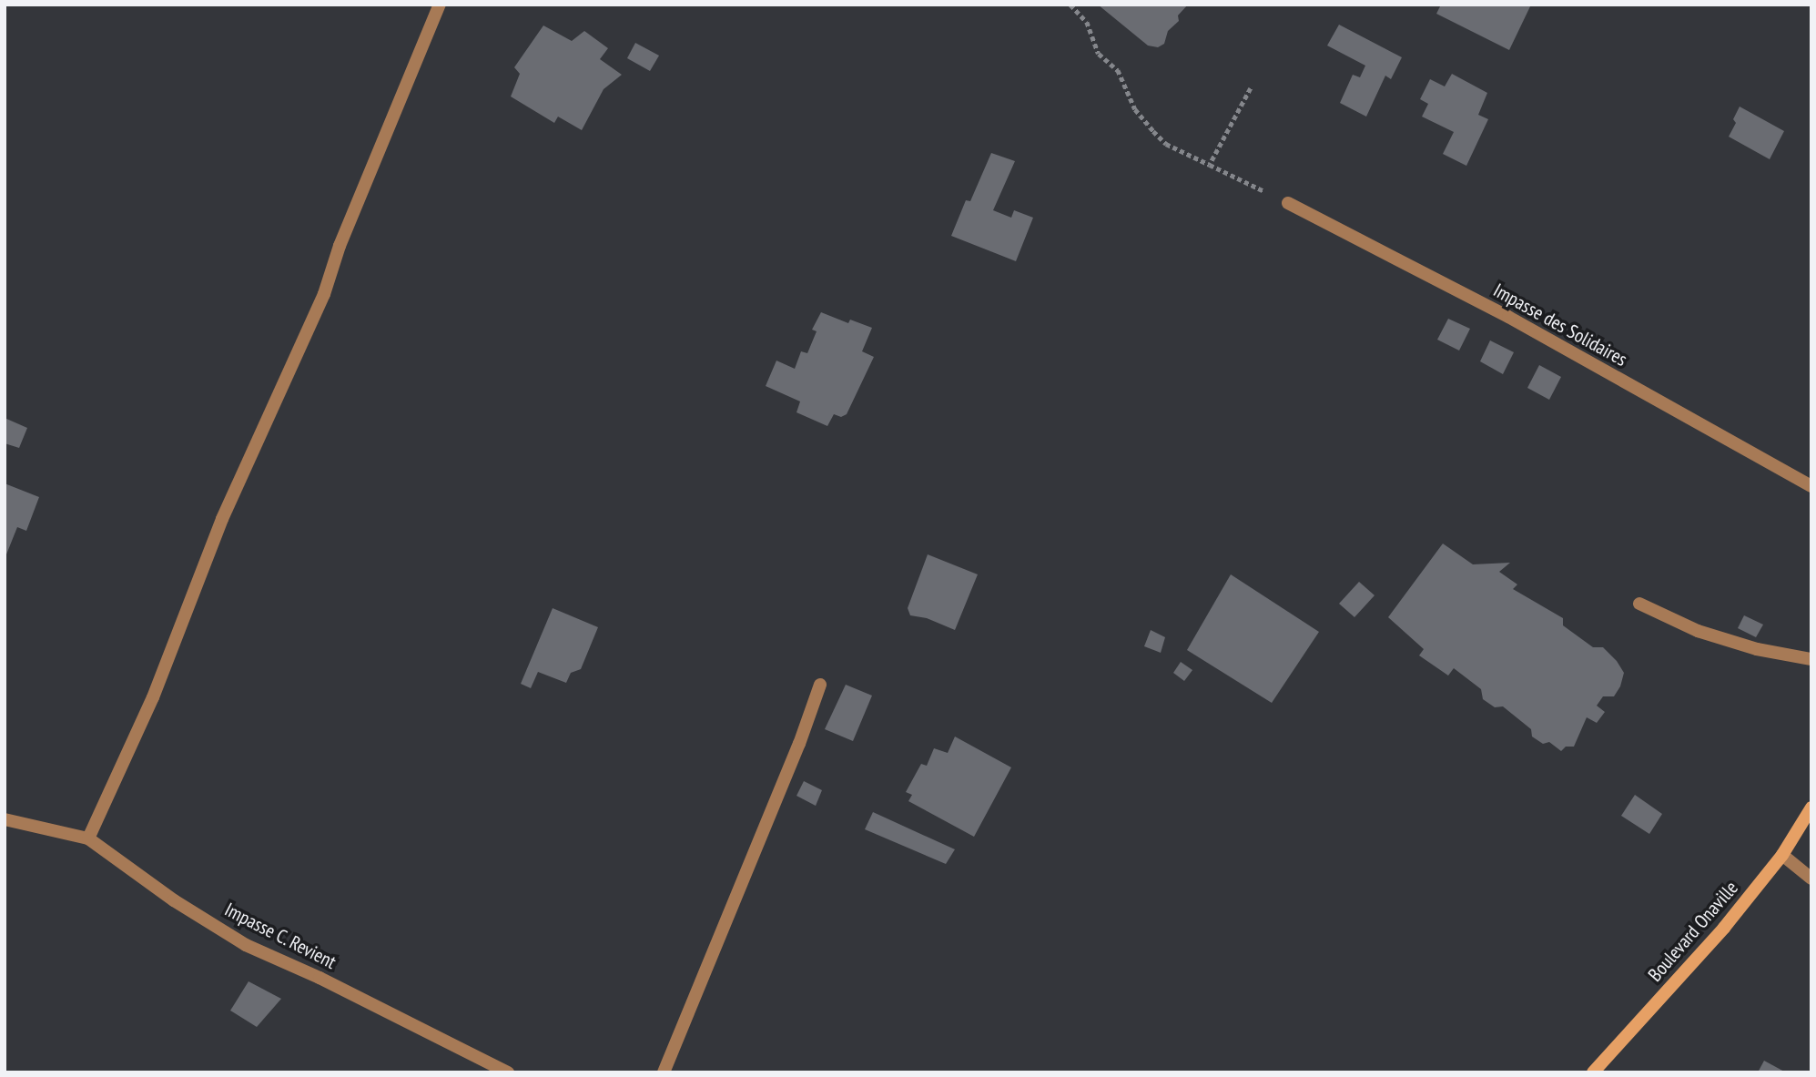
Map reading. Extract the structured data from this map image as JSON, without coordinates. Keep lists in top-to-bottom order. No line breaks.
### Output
{"streets":{"street":["Impasse des Solidaires","Boulevard Onaville","Impasse C. Revient"]}}
